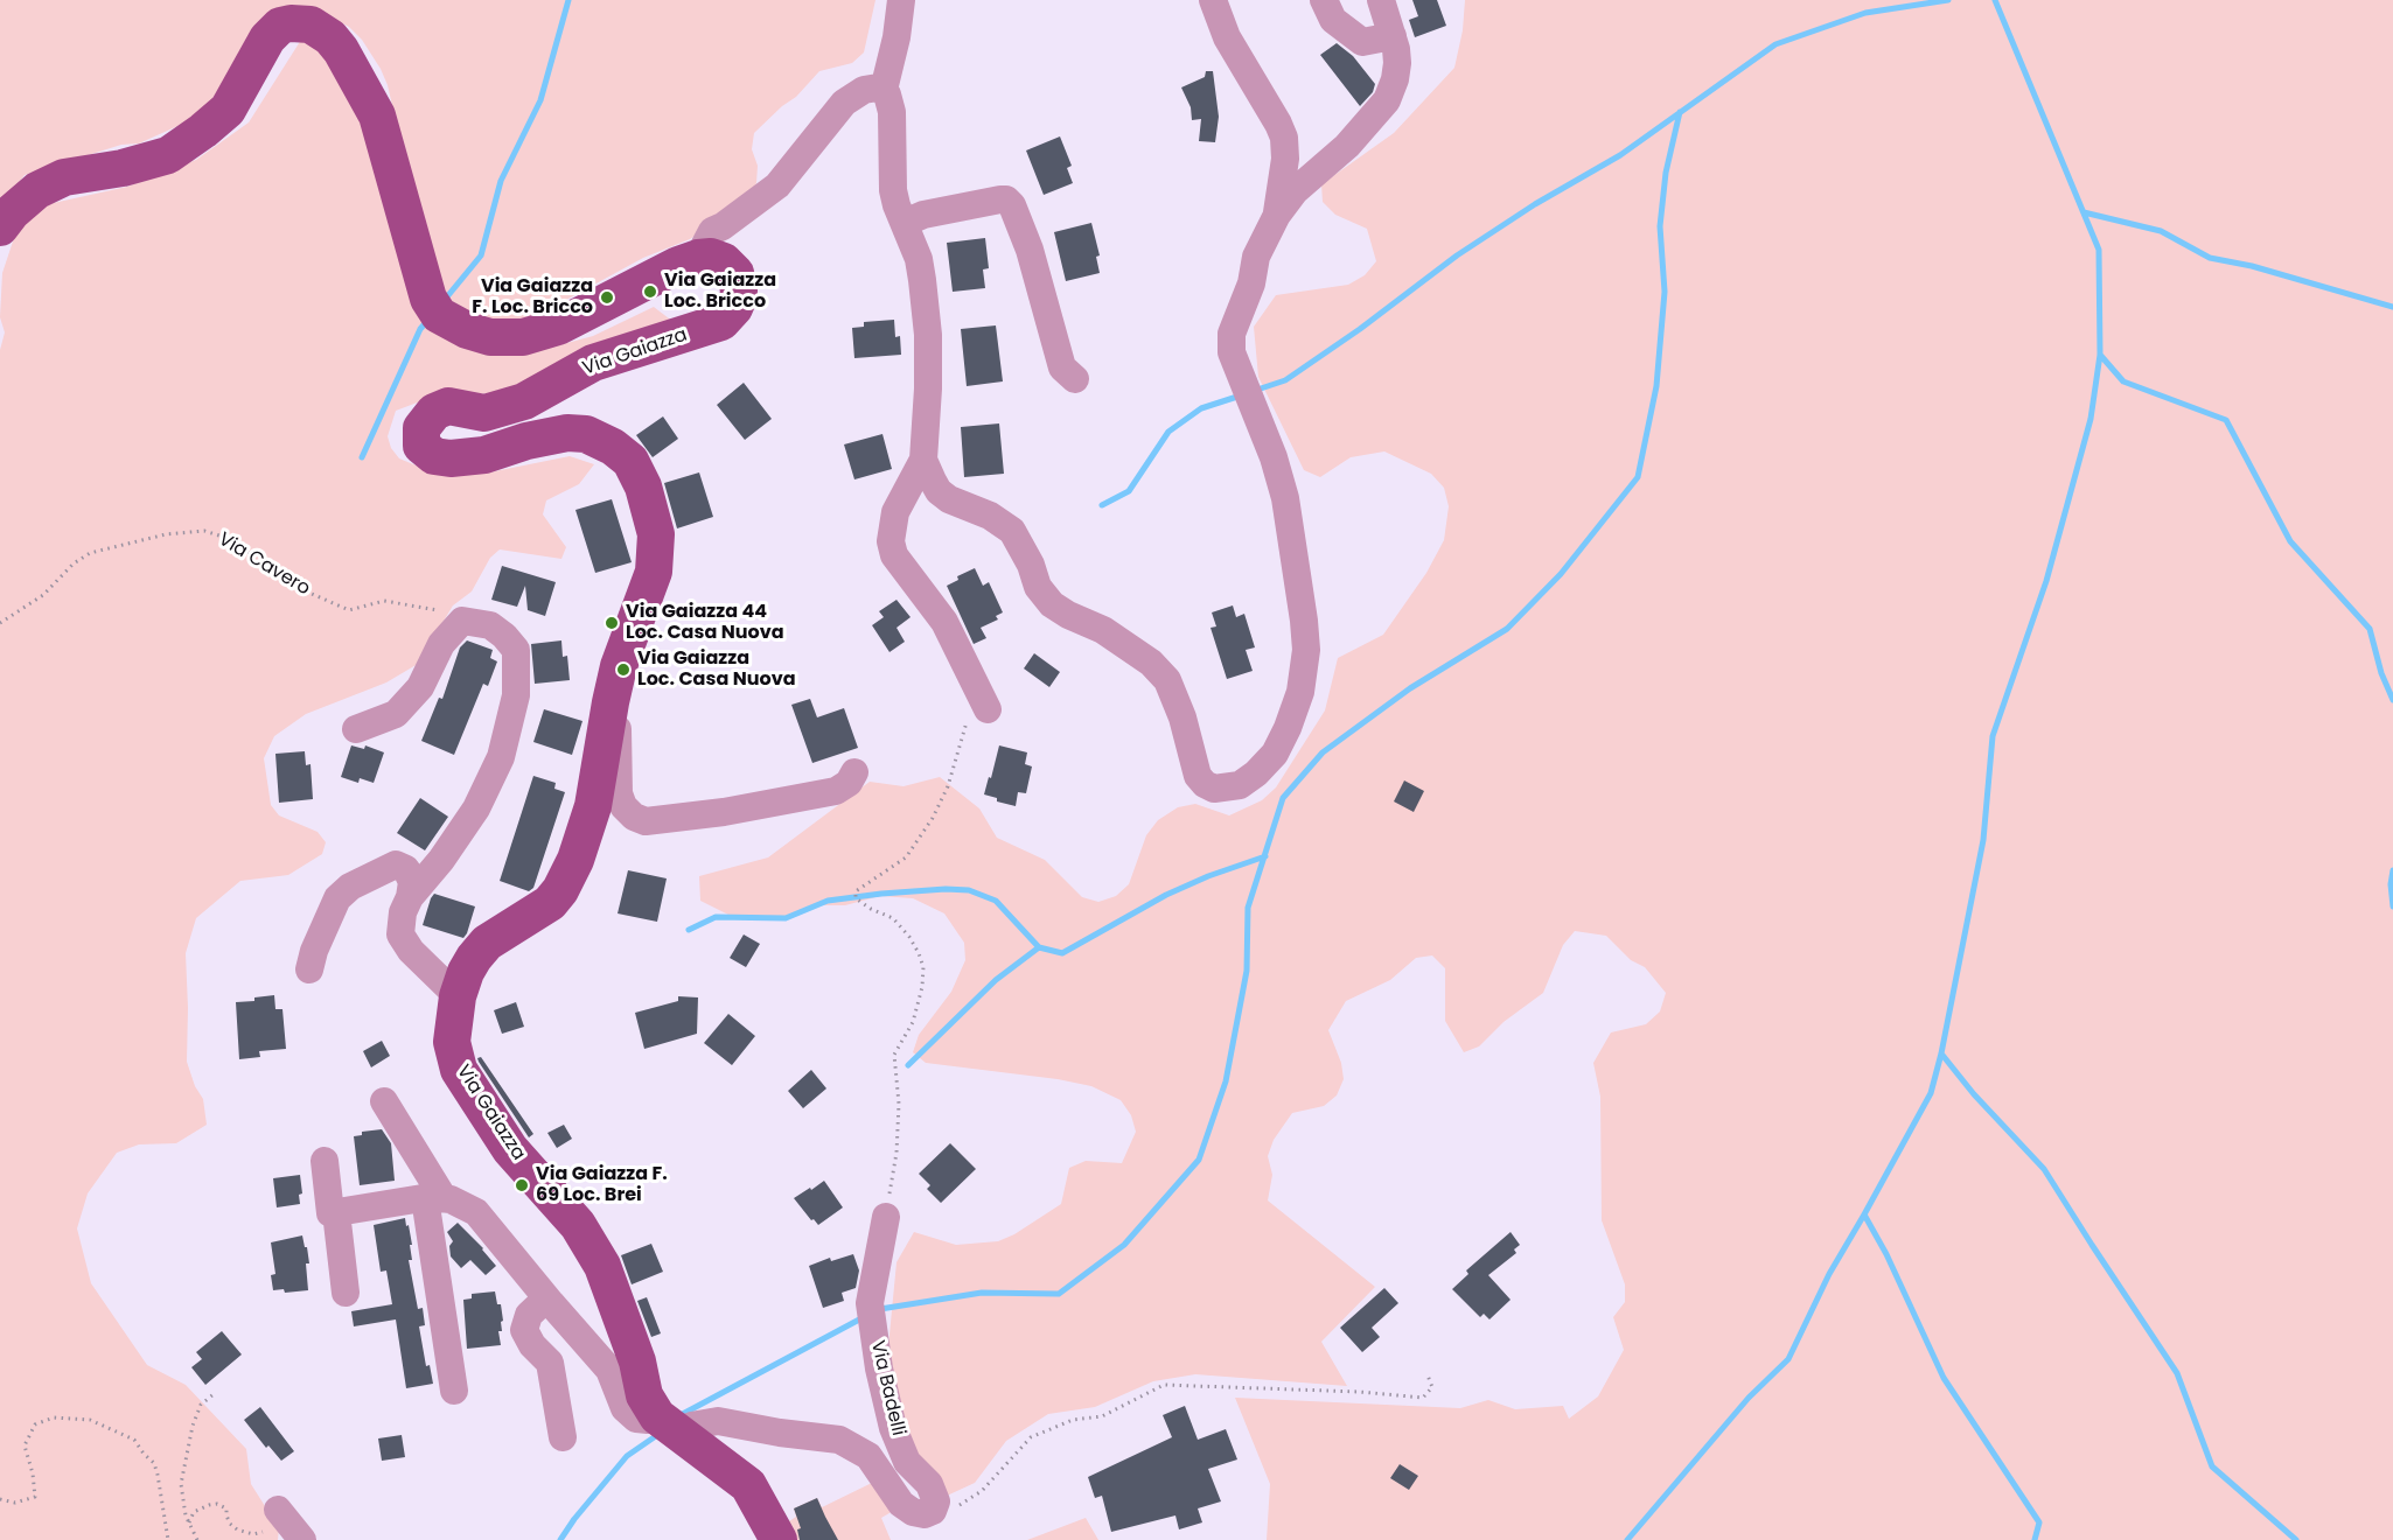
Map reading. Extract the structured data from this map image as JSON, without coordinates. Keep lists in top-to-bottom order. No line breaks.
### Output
{"streets":{"main road":["Via Gaiazza"],"street":["Via Badelli"],"path":["Via Cavero"]},"crossings":[["Via Gaiazza","Via Badelli"]],"places":["Via Gaiazza Loc. Bricco","Via Gaiazza F. Loc. Bricco","Via Gaiazza 44 Loc. Casa Nuova","Via Gaiazza Loc. Casa Nuova","Via Gaiazza F. 69 Loc. Brei"]}
